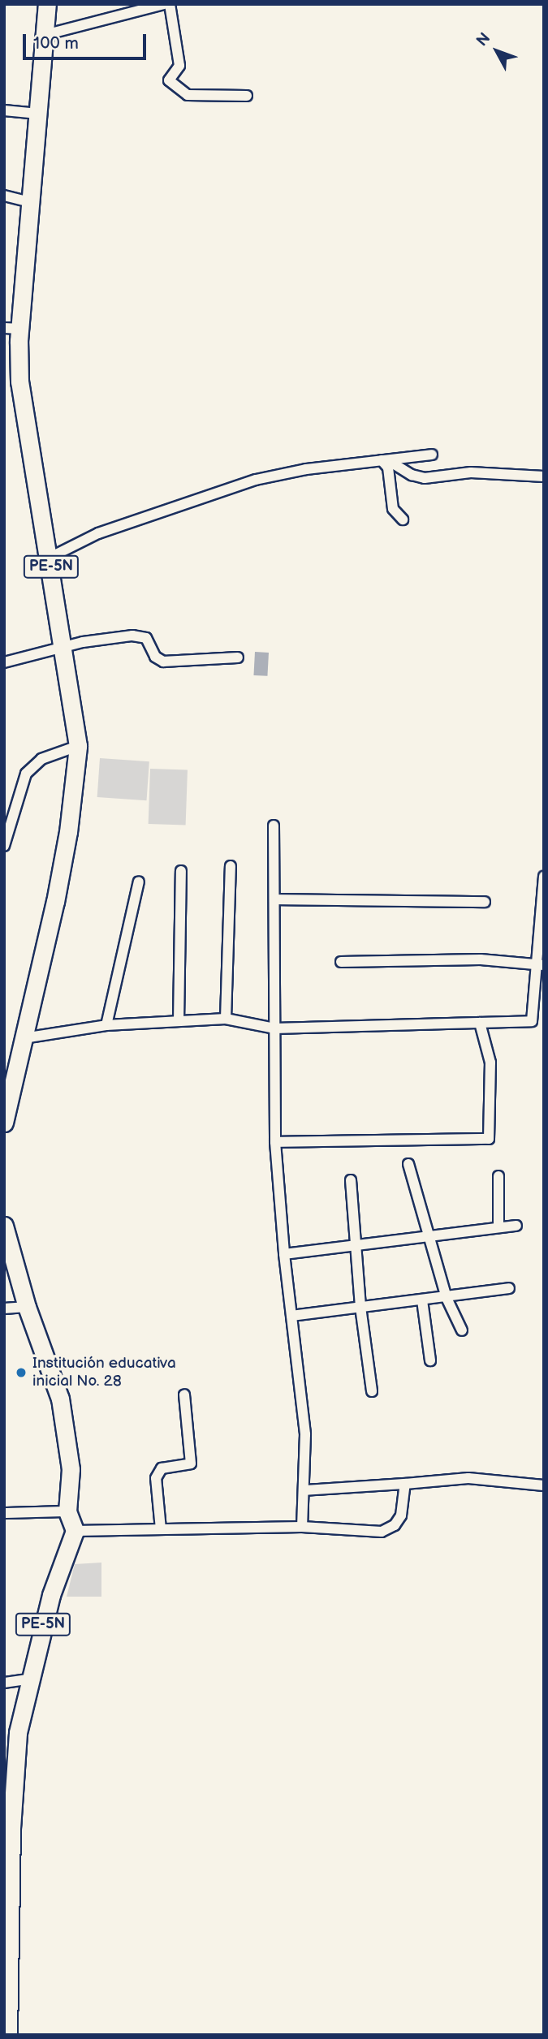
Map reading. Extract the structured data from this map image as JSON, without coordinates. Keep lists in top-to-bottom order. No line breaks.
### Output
{"streets":{"highway":["PE-5N"]},"places":["Institución educativa inicial No. 28"],"scale_bar":"100 m","north":"top left"}
